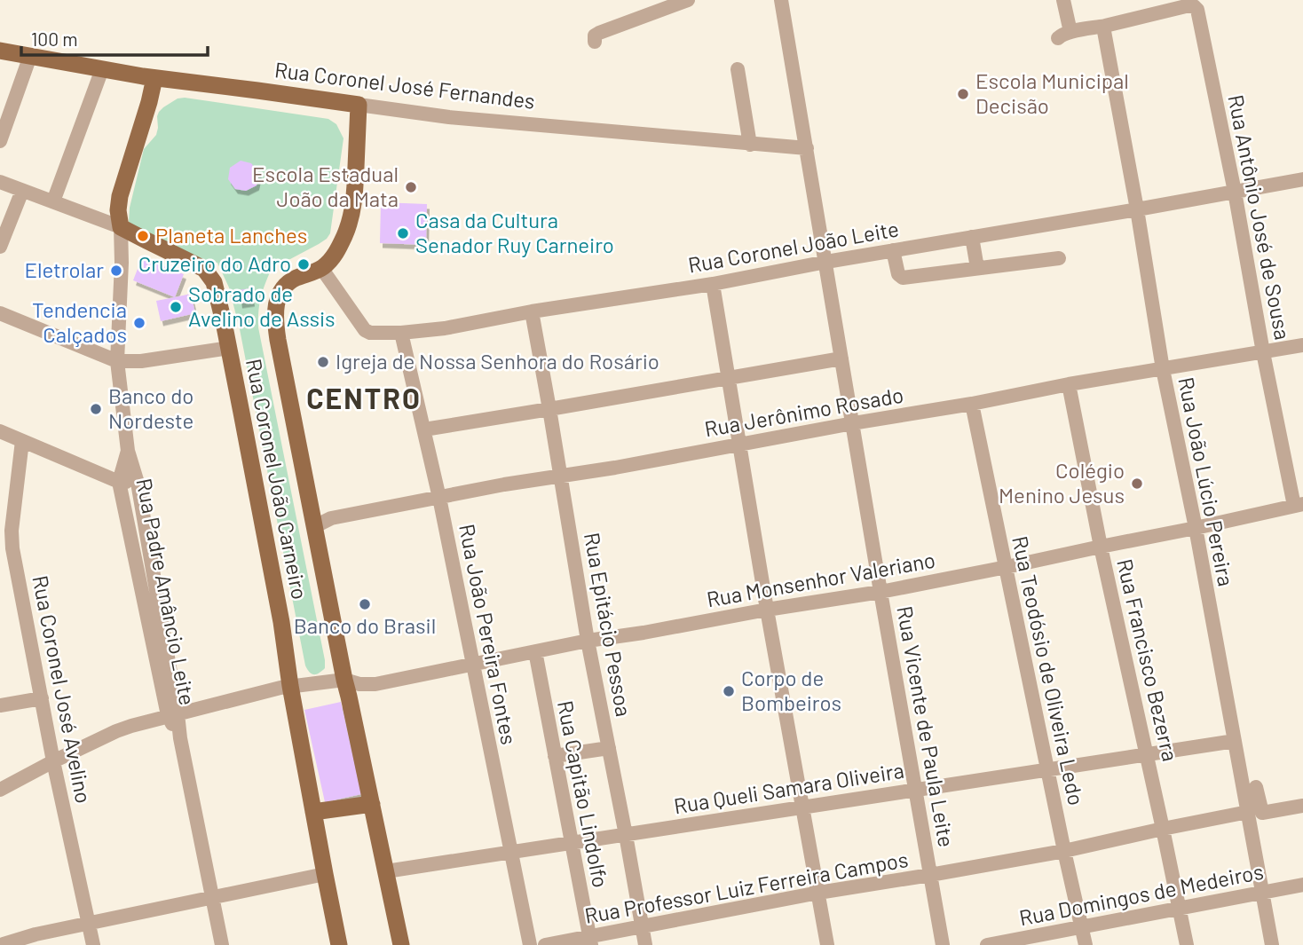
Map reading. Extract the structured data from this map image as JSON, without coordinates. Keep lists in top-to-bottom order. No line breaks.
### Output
{"streets":{"main road":["Rua Coronel José Fernandes","Rua Coronel João Carneiro"],"street":["Rua Antônio José de Sousa","Rua Coronel João Leite","Rua Jerônimo Rosado","Rua João Lúcio Pereira","Rua Monsenhor Valeriano","Rua Padre Amâncio Leite","Rua Epitácio Pessoa","Rua João Pereira Fontes","Rua Francisco Bezerra","Rua Teodósio de Oliveira Ledo","Rua Coronel José Avelino","Rua Vicente de Paula Leite","Rua Queli Samara Oliveira","Rua Capitão Lindolfo","Rua Professor Luiz Ferreira Campos","Rua Domingos de Medeiros"]},"crossings":[["Rua Coronel José Fernandes","Rua Coronel João Carneiro"],["Rua Coronel José Fernandes","Rua Vicente de Paula Leite"],["Rua Antônio José de Sousa","Rua Coronel João Leite"],["Rua Antônio José de Sousa","Rua Jerônimo Rosado"],["Rua Antônio José de Sousa","Rua João Lúcio Pereira"],["Rua Antônio José de Sousa","Rua Monsenhor Valeriano"],["Rua Coronel João Leite","Rua Coronel João Carneiro"],["Rua Coronel João Leite","Rua João Lúcio Pereira"],["Rua Coronel João Leite","Rua Epitácio Pessoa"],["Rua Coronel João Leite","Rua João Pereira Fontes"],["Rua Coronel João Leite","Rua Vicente de Paula Leite"],["Rua Jerônimo Rosado","Rua Coronel João Carneiro"],["Rua Jerônimo Rosado","Rua João Lúcio Pereira"],["Rua Jerônimo Rosado","Rua Epitácio Pessoa"],["Rua Jerônimo Rosado","Rua João Pereira Fontes"],["Rua Jerônimo Rosado","Rua Francisco Bezerra"],["Rua Jerônimo Rosado","Rua Teodósio de Oliveira Ledo"],["Rua Jerônimo Rosado","Rua Vicente de Paula Leite"],["Rua Coronel João Carneiro","Rua Monsenhor Valeriano"],["Rua Coronel João Carneiro","Rua Padre Amâncio Leite"],["Rua Coronel João Carneiro","Rua Queli Samara Oliveira"],["Rua João Lúcio Pereira","Rua Monsenhor Valeriano"],["Rua João Lúcio Pereira","Rua Queli Samara Oliveira"],["Rua João Lúcio Pereira","Rua Professor Luiz Ferreira Campos"],["Rua João Lúcio Pereira","Rua Domingos de Medeiros"],["Rua Monsenhor Valeriano","Rua Padre Amâncio Leite"],["Rua Monsenhor Valeriano","Rua Epitácio Pessoa"],["Rua Monsenhor Valeriano","Rua João Pereira Fontes"],["Rua Monsenhor Valeriano","Rua Francisco Bezerra"],["Rua Monsenhor Valeriano","Rua Teodósio de Oliveira Ledo"],["Rua Monsenhor Valeriano","Rua Coronel José Avelino"],["Rua Monsenhor Valeriano","Rua Vicente de Paula Leite"],["Rua Monsenhor Valeriano","Rua Capitão Lindolfo"],["Rua Epitácio Pessoa","Rua Queli Samara Oliveira"],["Rua Epitácio Pessoa","Rua Professor Luiz Ferreira Campos"],["Rua João Pereira Fontes","Rua Queli Samara Oliveira"],["Rua Francisco Bezerra","Rua Queli Samara Oliveira"],["Rua Francisco Bezerra","Rua Professor Luiz Ferreira Campos"],["Rua Francisco Bezerra","Rua Domingos de Medeiros"],["Rua Teodósio de Oliveira Ledo","Rua Queli Samara Oliveira"],["Rua Teodósio de Oliveira Ledo","Rua Professor Luiz Ferreira Campos"],["Rua Teodósio de Oliveira Ledo","Rua Domingos de Medeiros"],["Rua Vicente de Paula Leite","Rua Queli Samara Oliveira"],["Rua Vicente de Paula Leite","Rua Professor Luiz Ferreira Campos"],["Rua Queli Samara Oliveira","Rua Capitão Lindolfo"],["Rua Capitão Lindolfo","Rua Professor Luiz Ferreira Campos"]],"districts":["CENTRO"],"places":["Escola Municipal Decisão","Escola Estadual João da Mata","Casa da Cultura Senador Ruy Carneiro","Planeta Lanches","Cruzeiro do Adro","Eletrolar","Sobrado de Avelino de Assis","Tendencia Calçados","Igreja de Nossa Senhora do Rosário","Banco do Nordeste","Colégio Menino Jesus","Banco do Brasil","Corpo de Bombeiros"],"scale_bar":"100 m"}
